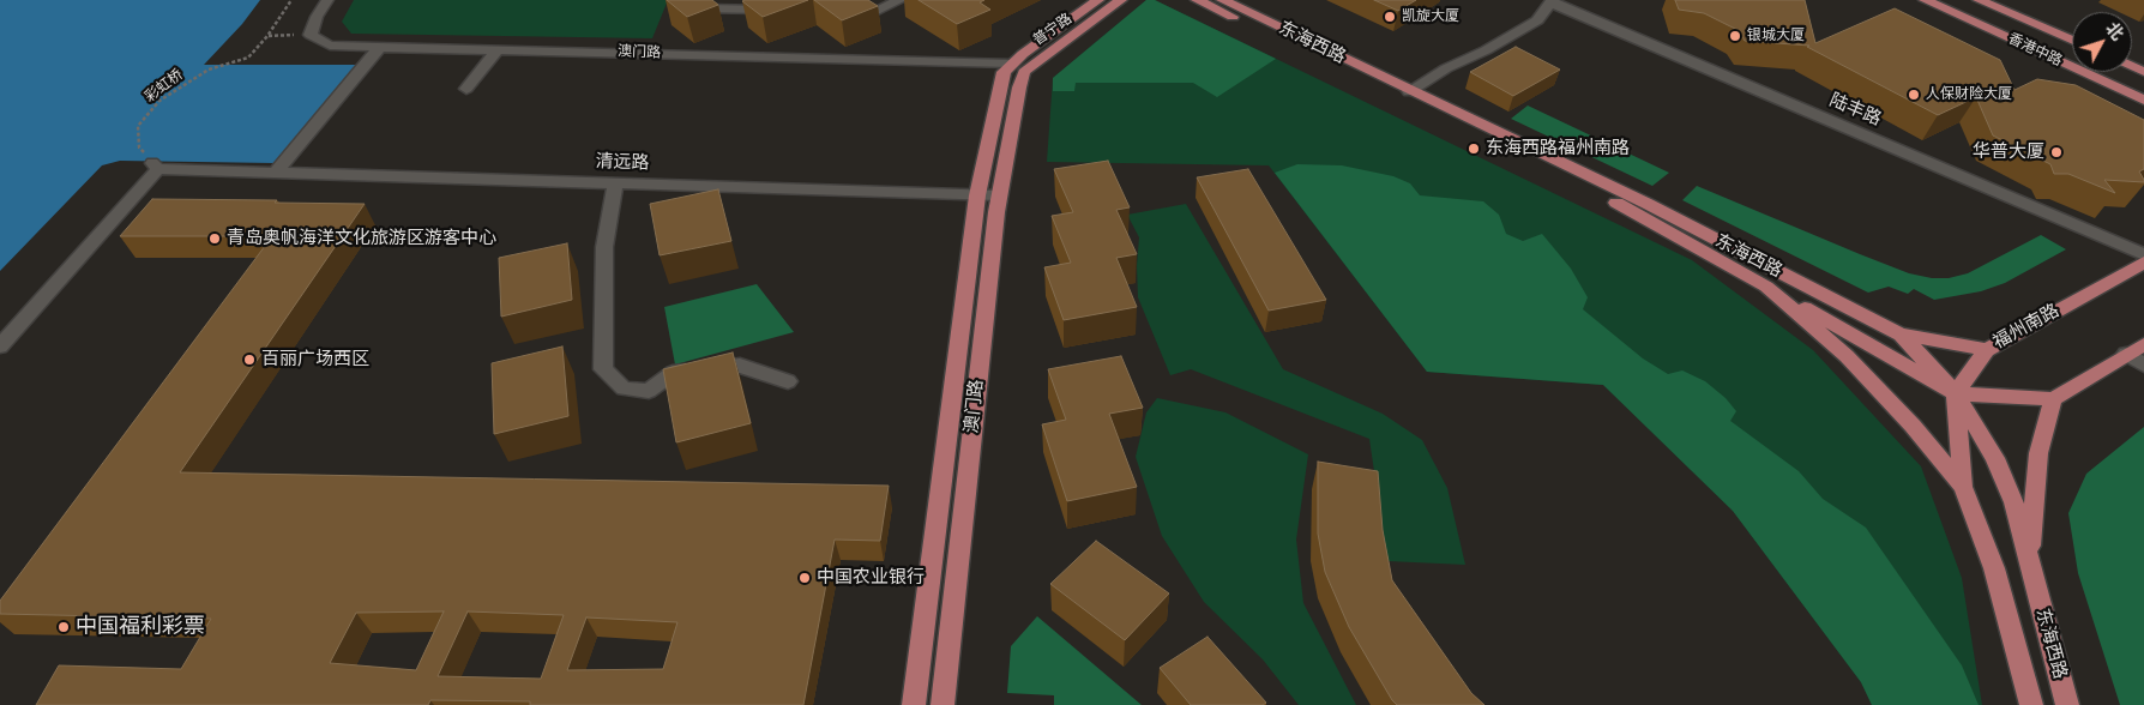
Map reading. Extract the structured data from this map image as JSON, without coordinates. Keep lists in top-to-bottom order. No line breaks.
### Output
{"streets":{"main road":["普宁路","东海西路","香港中路","澳门路","福州南路"],"street":["陆丰路","清远路"],"path":["彩虹桥"]},"crossings":[["普宁路","澳门路"],["东海西路","福州南路"],["澳门路","清远路"],["彩虹桥","清远路"]],"places":["凯旋大厦","银城大厦","人保财险大厦","东海西路福州南路","华普大厦","青岛奥帆海洋文化旅游区游客中心","百丽广场西区","中国农业银行","中国福利彩票"],"north":"top right"}
